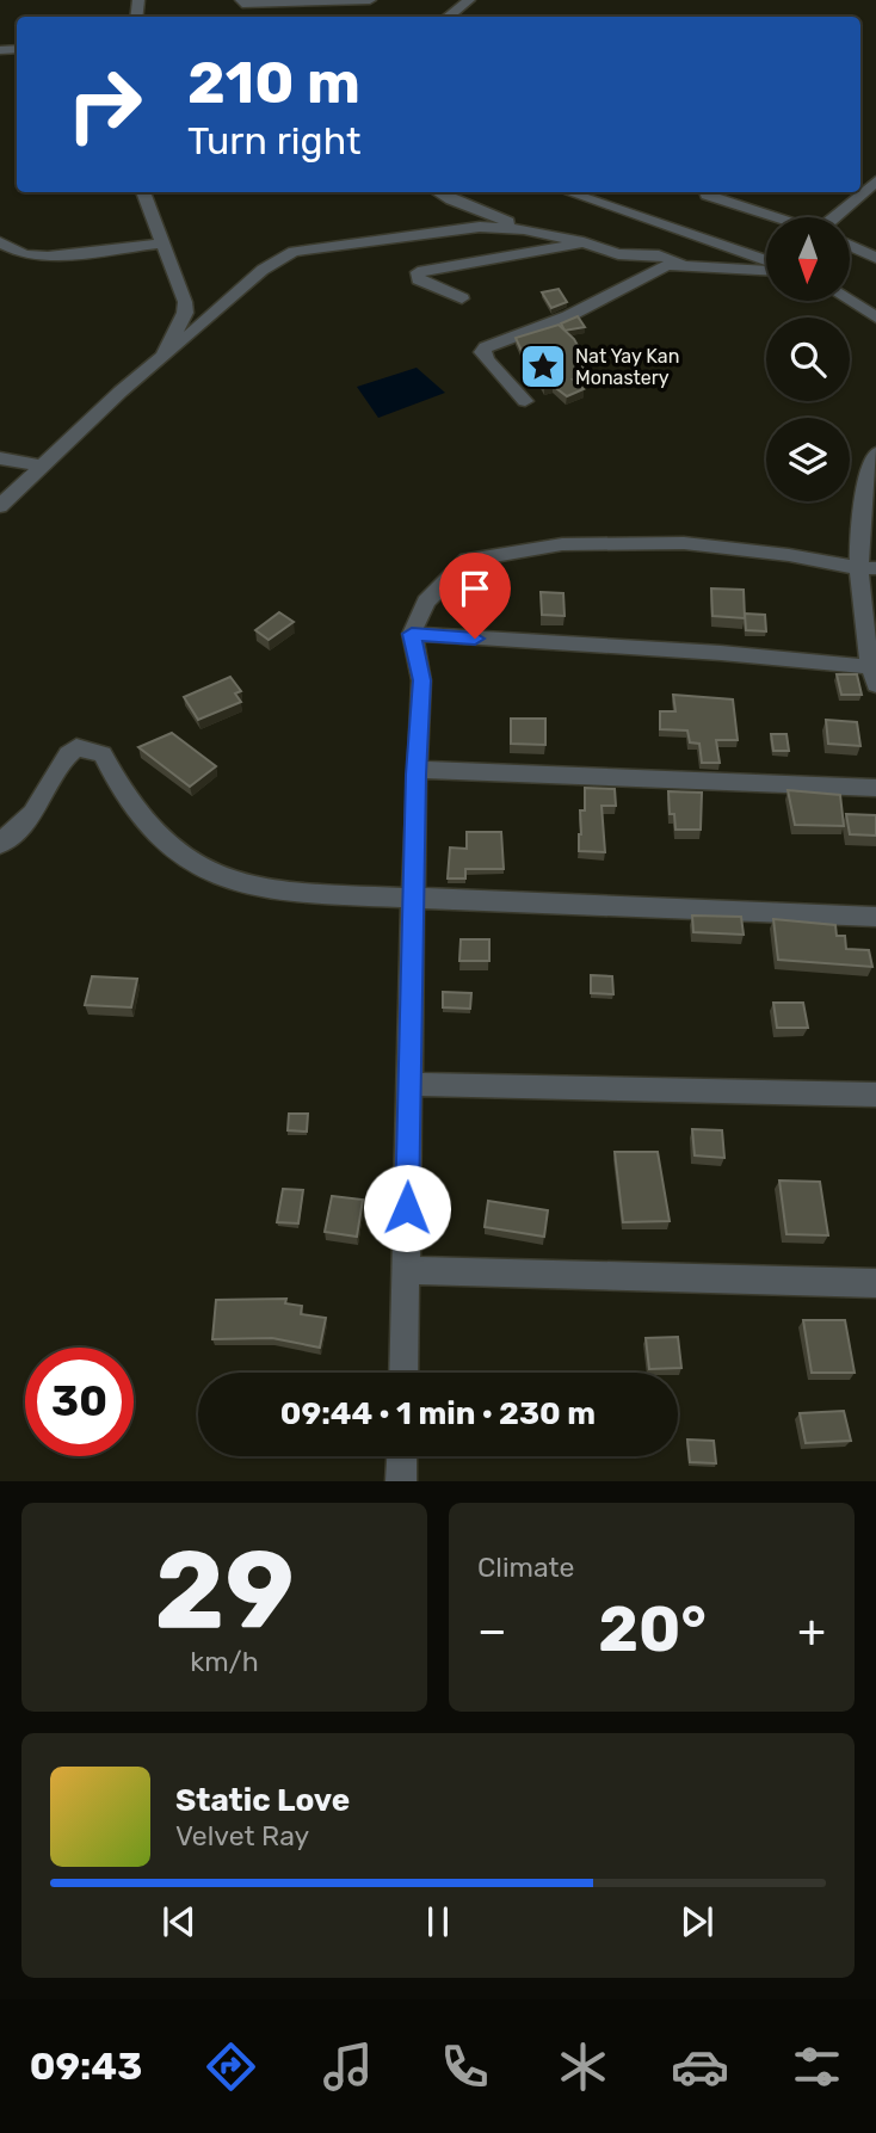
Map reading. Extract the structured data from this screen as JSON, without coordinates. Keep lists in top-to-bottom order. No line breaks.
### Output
{"places":{"place":["Nat Yay Kan Monastery"]},"north":"bottom","page":{"turn":["210 m","Turn right"],"limit":"30","trip":"09:44 · 1 min · 230 m","tile":[["29","km/h"],"Climate"],"heat":["−","20°","+"],"song":["Static Love","Velvet Ray"],"tabs":"09:43"}}
